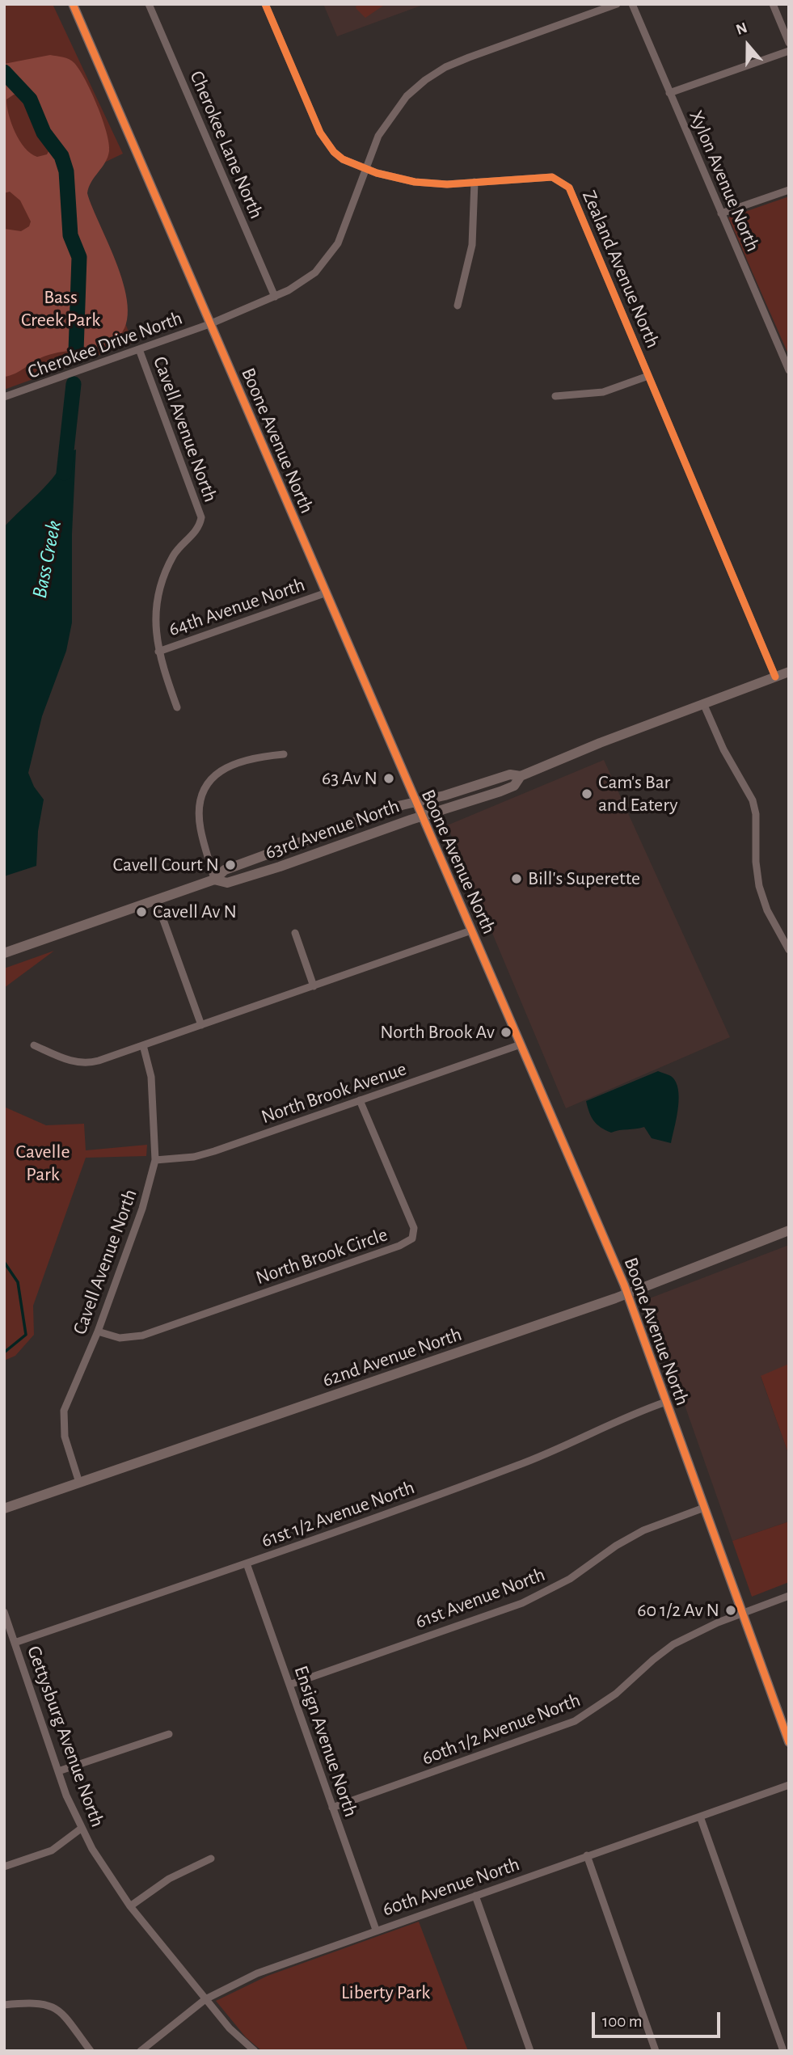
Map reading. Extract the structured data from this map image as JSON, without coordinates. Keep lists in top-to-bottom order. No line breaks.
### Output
{"streets":{"street":["Cherokee Lane North","Xylon Avenue North","Zealand Avenue North","Cherokee Drive North","Cavell Avenue North","Boone Avenue North","64th Avenue North","63rd Avenue North","North Brook Avenue","North Brook Circle","62nd Avenue North","61st 1/2 Avenue North","61st Avenue North","60th 1/2 Avenue North","Gettysburg Avenue North","Ensign Avenue North","60th Avenue North"]},"crossings":[["Cherokee Lane North","Cherokee Drive North"],["Zealand Avenue North","Cherokee Drive North"],["Zealand Avenue North","63rd Avenue North"],["Cherokee Drive North","Cavell Avenue North"],["Cherokee Drive North","Boone Avenue North"],["Cavell Avenue North","64th Avenue North"],["Cavell Avenue North","North Brook Avenue"],["Cavell Avenue North","North Brook Circle"],["Cavell Avenue North","62nd Avenue North"],["Boone Avenue North","64th Avenue North"],["Boone Avenue North","63rd Avenue North"],["Boone Avenue North","North Brook Avenue"],["Boone Avenue North","62nd Avenue North"],["Boone Avenue North","61st 1/2 Avenue North"],["Boone Avenue North","61st Avenue North"],["Boone Avenue North","60th 1/2 Avenue North"],["North Brook Avenue","North Brook Circle"],["61st 1/2 Avenue North","Gettysburg Avenue North"],["61st 1/2 Avenue North","Ensign Avenue North"],["61st Avenue North","Ensign Avenue North"],["60th 1/2 Avenue North","Ensign Avenue North"],["Gettysburg Avenue North","60th Avenue North"],["Ensign Avenue North","60th Avenue North"]],"water":["Bass Creek"],"parks":["Bass Creek Park","Cavelle Park","Liberty Park"],"places":["63 Av N","Cam's Bar and Eatery","Cavell Court N","Bill's Superette","Cavell Av N","North Brook Av","60 1/2 Av N"],"scale_bar":"100 m","north":"top"}
